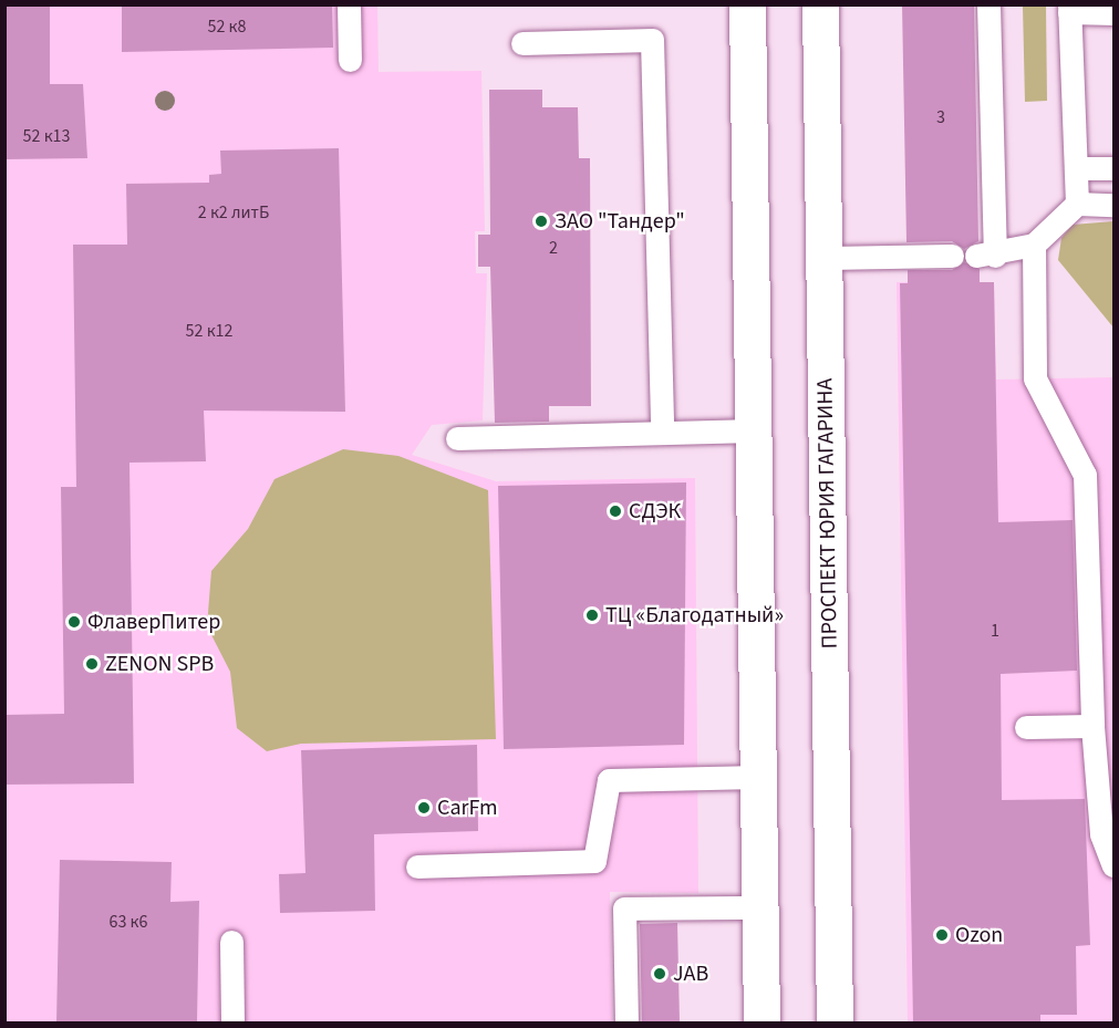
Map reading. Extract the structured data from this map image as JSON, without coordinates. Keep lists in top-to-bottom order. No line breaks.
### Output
{"streets":{"main road":["ПРОСПЕКТ ЮРИЯ ГАГАРИНА"]},"places":["ЗАО \"Тандер\"","СДЭК","ТЦ «Благодатный»","ФлаверПитер","ZENON SPB","CarFm","Ozon","JAB"],"house_numbers":["52 к8","3","52 к13","2 к2 литБ","2","52 к12","1","63 к6"]}
